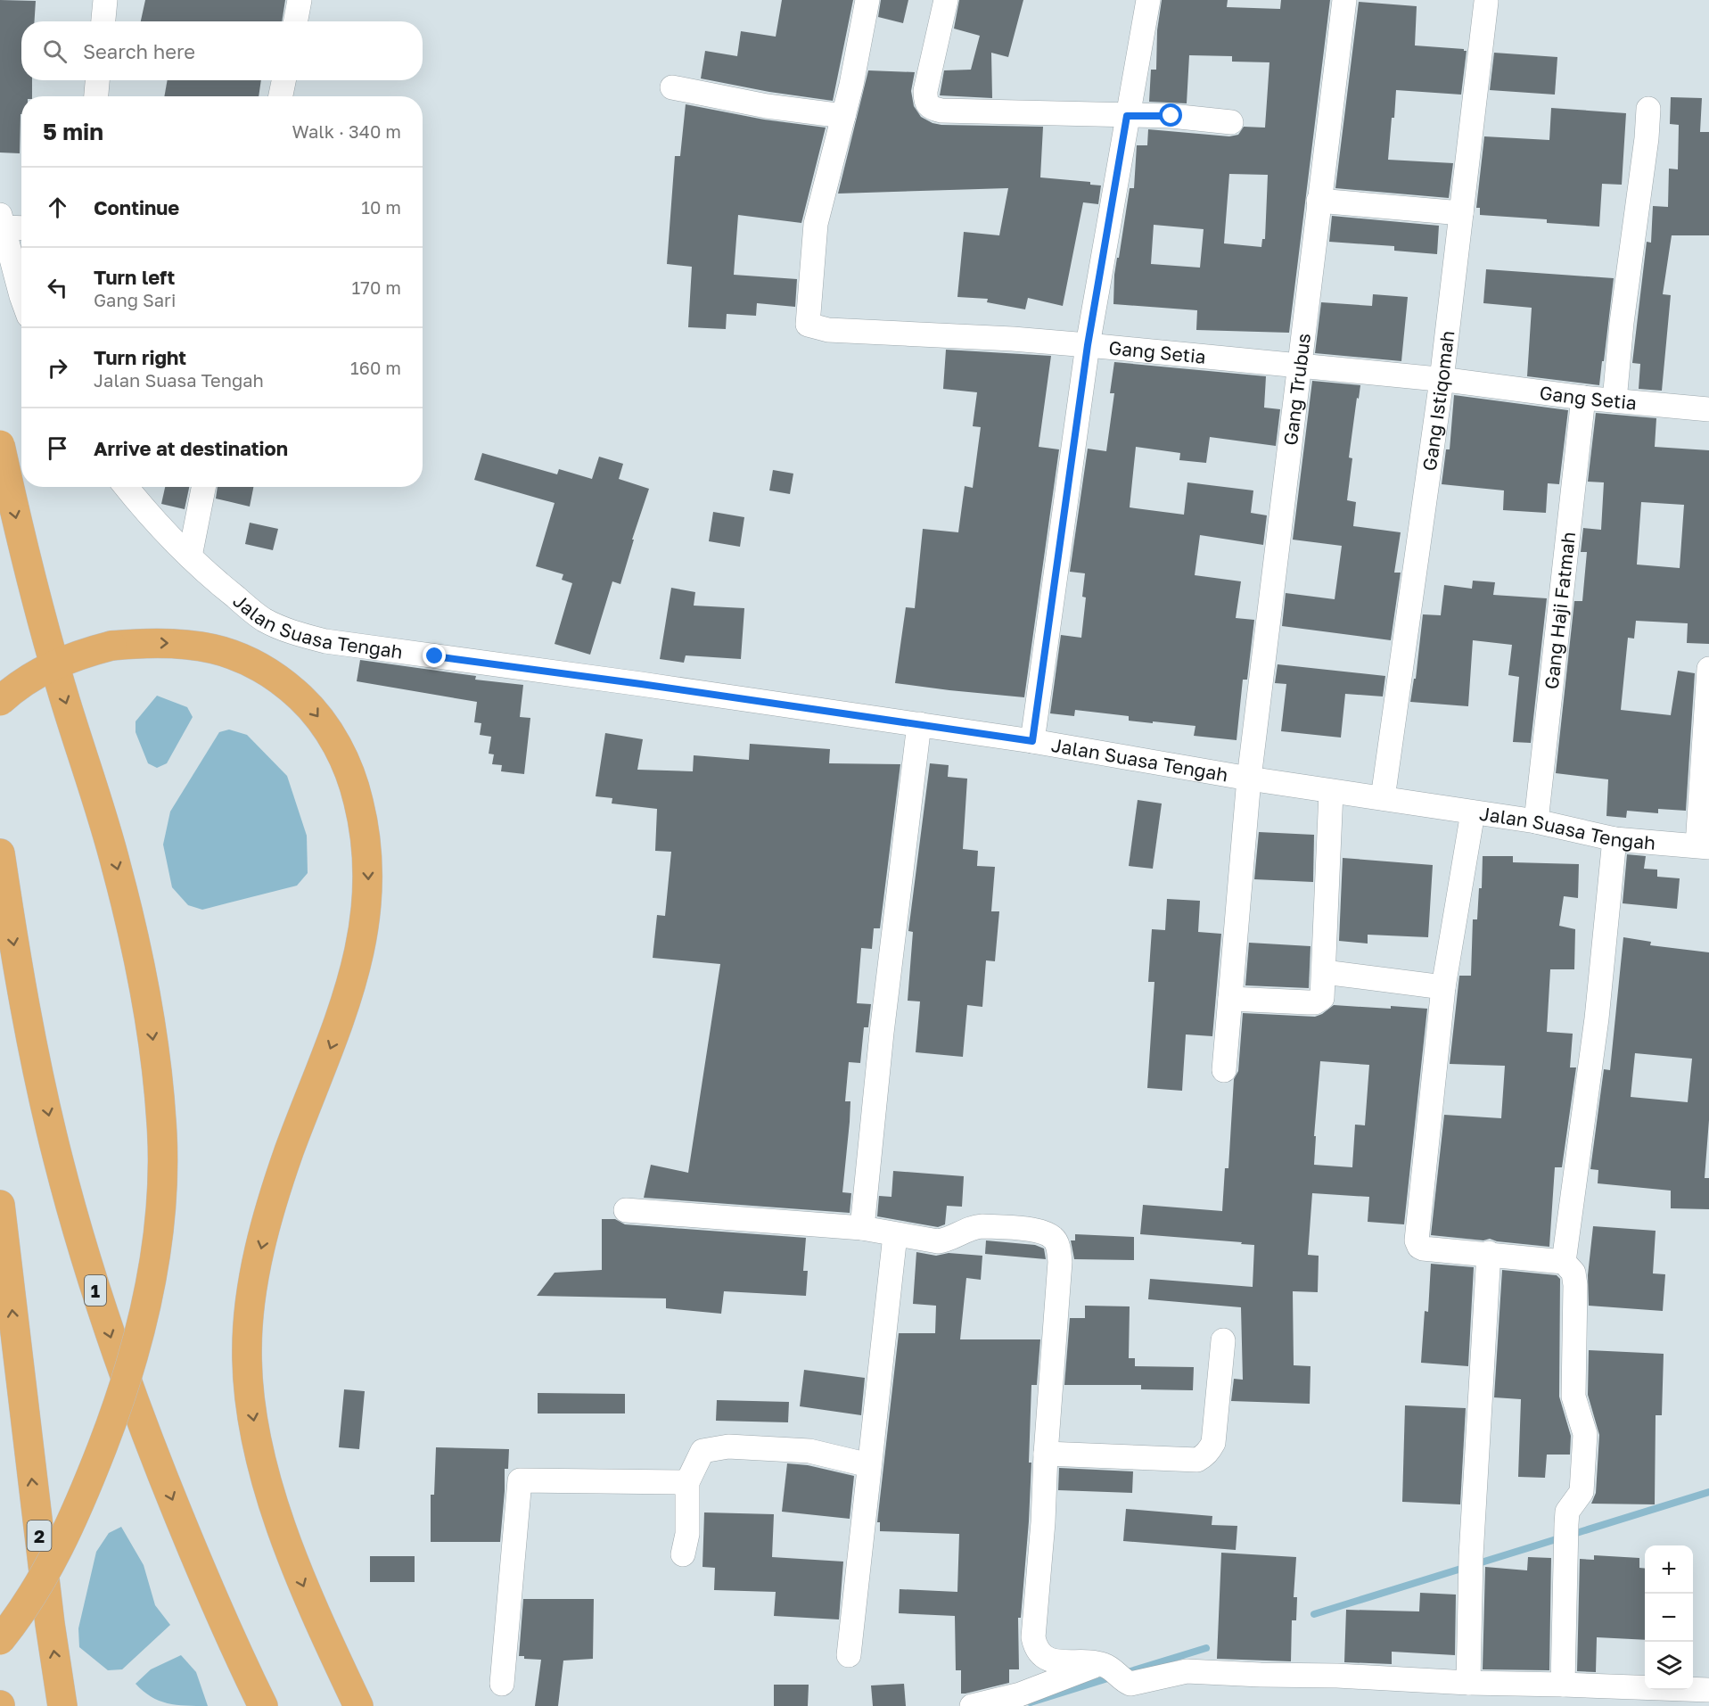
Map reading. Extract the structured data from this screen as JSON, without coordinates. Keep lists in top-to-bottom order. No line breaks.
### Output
{"streets":{"highway":["1","2"],"street":["Gang Setia","Gang Trubus","Gang Istiqomah","Gang Haji Fatmah","Jalan Suasa Tengah"]},"crossings":[["Gang Setia","Gang Trubus"],["Gang Setia","Gang Istiqomah"],["Gang Setia","Gang Haji Fatmah"],["Gang Trubus","Jalan Suasa Tengah"],["Gang Istiqomah","Jalan Suasa Tengah"],["Gang Haji Fatmah","Jalan Suasa Tengah"]],"page":{"search":"Search here","heading":["5 min","Walk · 340 m"],"list":[["Continue","10 m"],["Turn left","Gang Sari","170 m"],["Turn right","Jalan Suasa Tengah","160 m"],"Arrive at destination"],"map_buttons":["+","−"]}}
